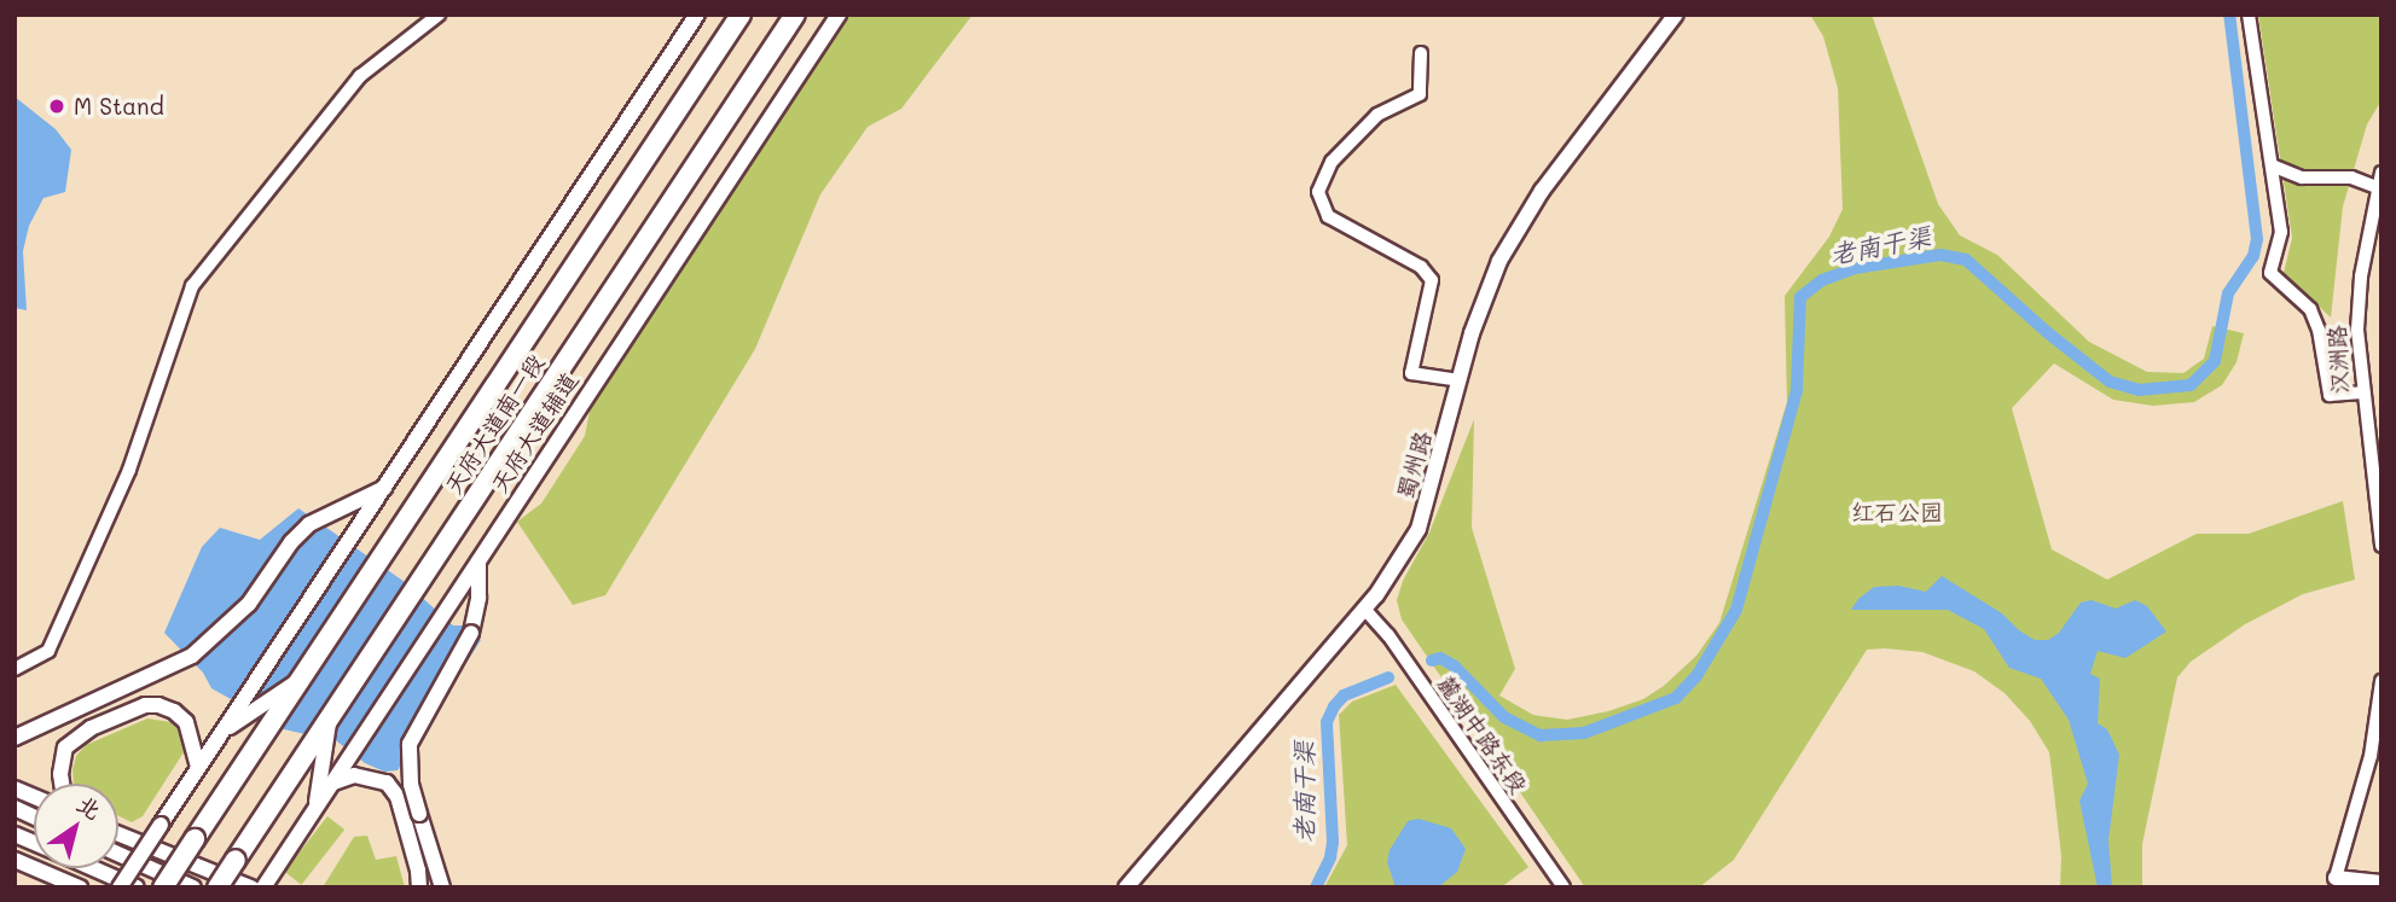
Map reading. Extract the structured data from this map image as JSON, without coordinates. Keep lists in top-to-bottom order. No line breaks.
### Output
{"streets":{"highway":["天府大道南一段"],"street":["汉洲路","天府大道辅道","蜀州路","麓湖中路东段"]},"crossings":[["蜀州路","麓湖中路东段"]],"water":["老南干渠"],"parks":["红石公园"],"places":["M Stand"],"north":"top right"}
